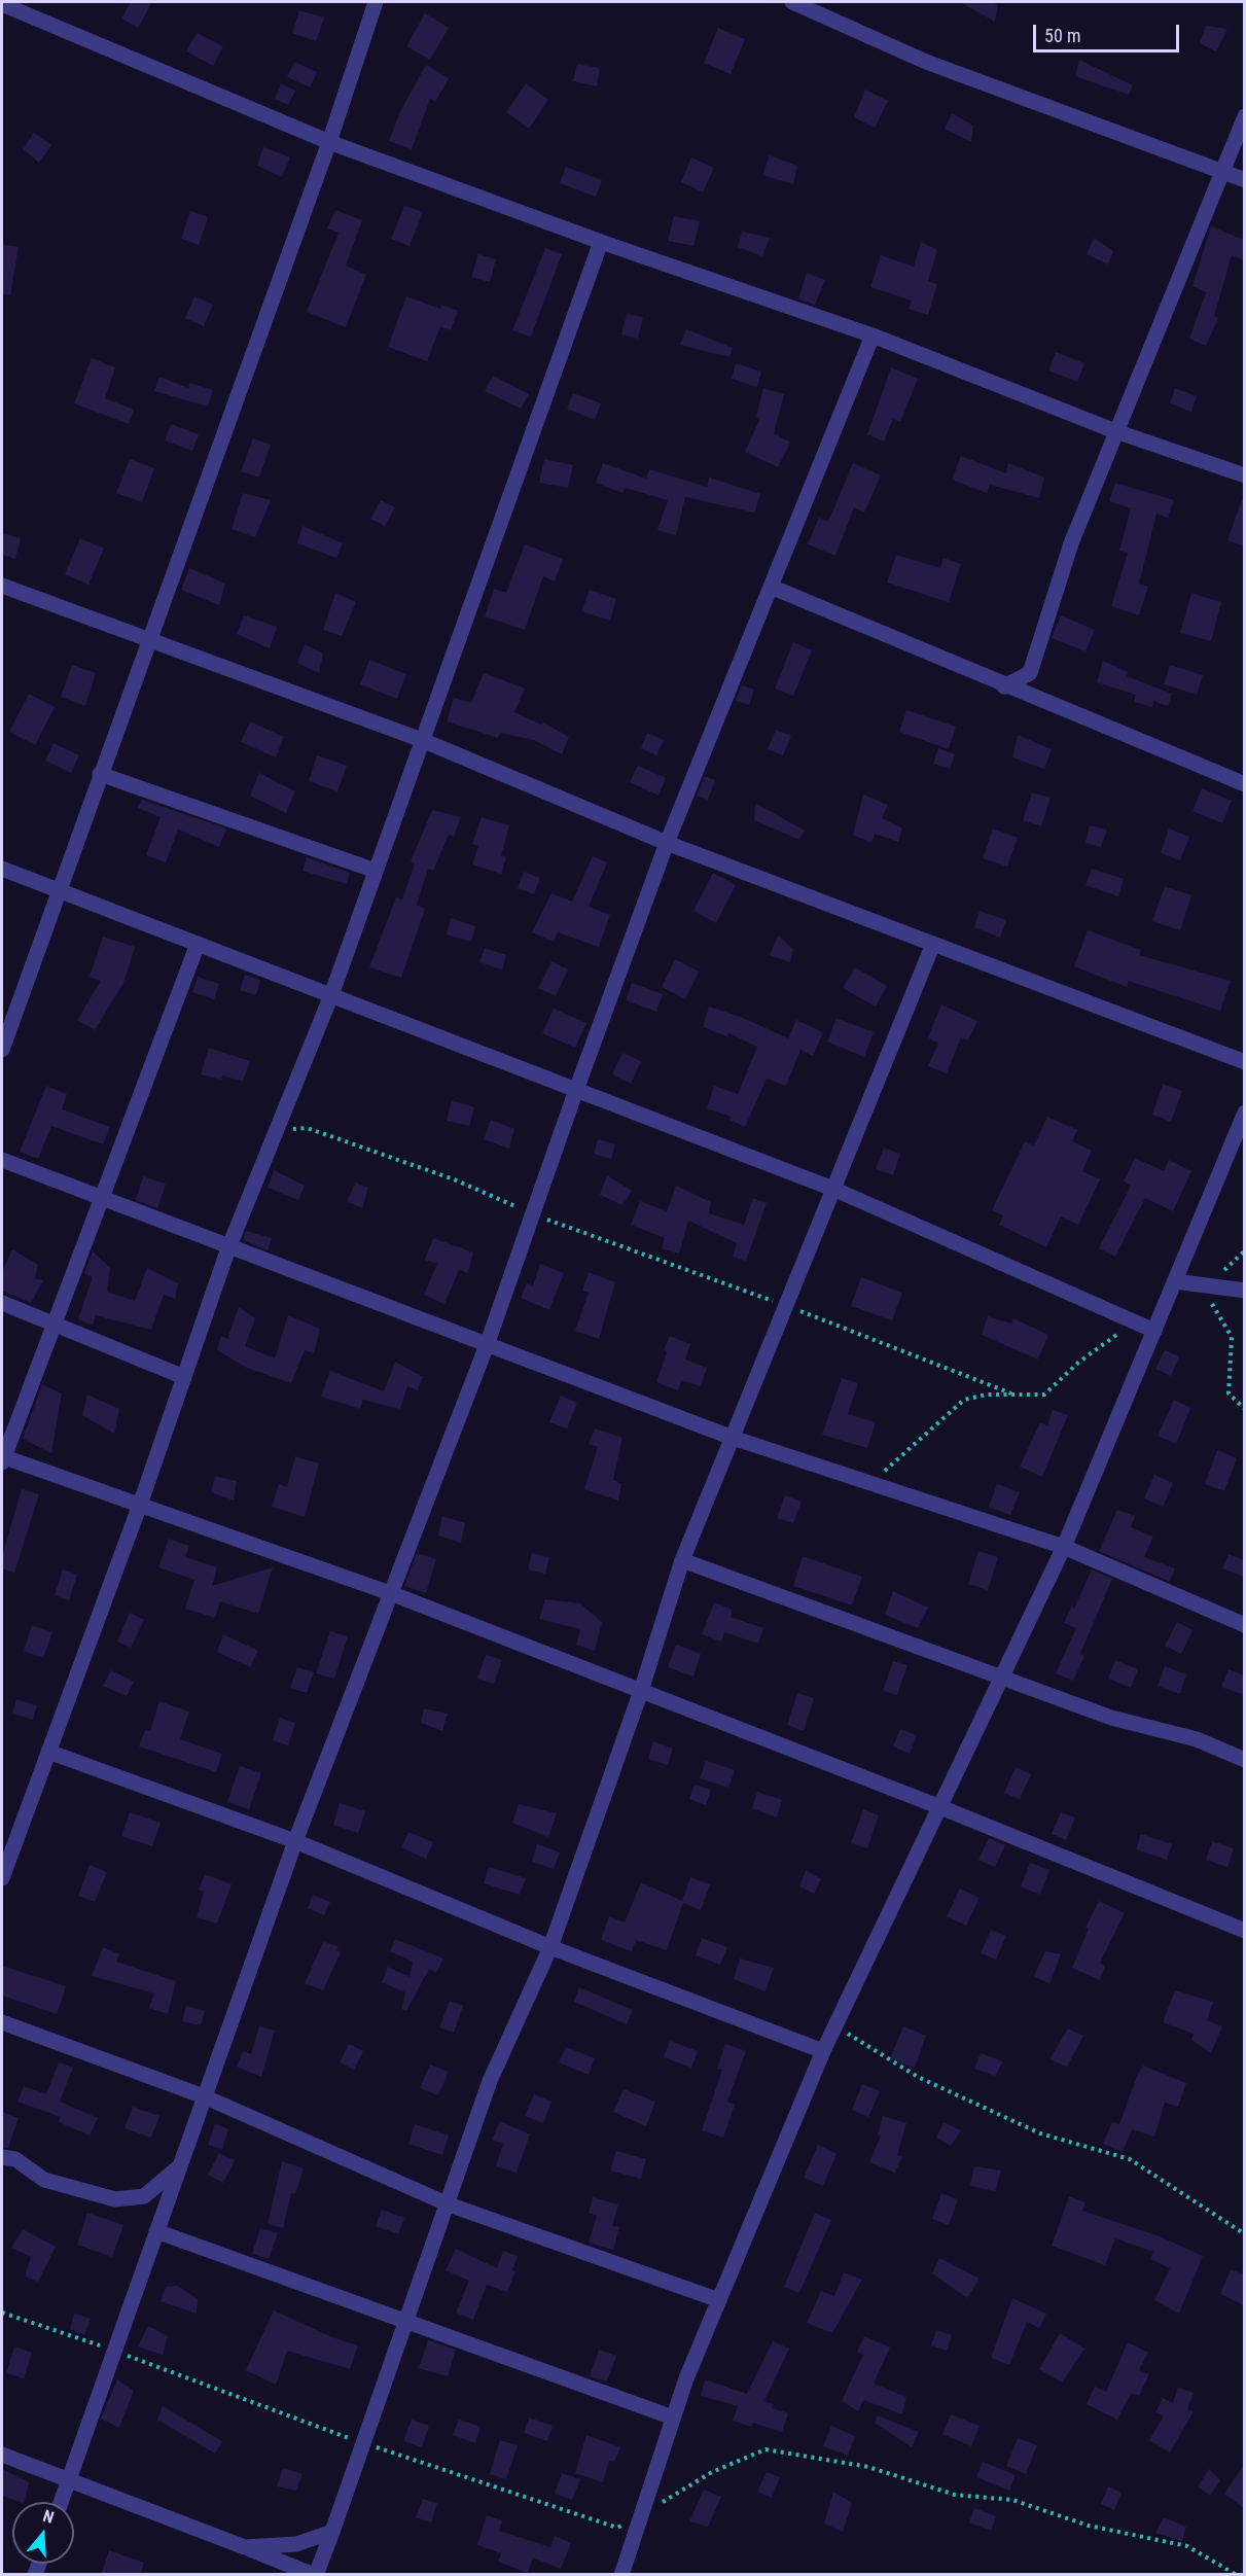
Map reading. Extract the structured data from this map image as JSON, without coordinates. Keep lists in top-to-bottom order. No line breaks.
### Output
{"scale_bar":"50 m","north":"top"}
